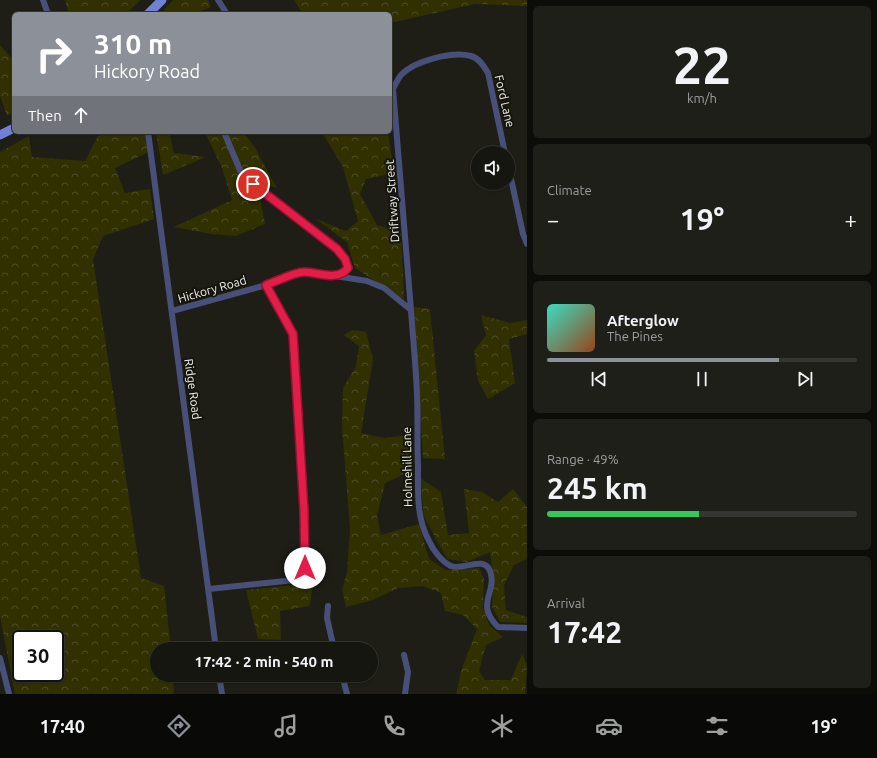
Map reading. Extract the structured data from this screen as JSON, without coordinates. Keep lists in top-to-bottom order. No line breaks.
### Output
{"streets":{"street":["Ford Lane","Driftway Street","Hickory Road","Ridge Road","Holmehill Lane"]},"crossings":[["Ford Lane","Driftway Street"],["Driftway Street","Holmehill Lane"],["Hickory Road","Ridge Road"]],"page":{"tile":[["22","km/h"],"Climate",["Range · 49%","245 km"],["Arrival","17:42"]],"turn":["310 m","Hickory Road"],"then":"Then","heat":["−","19°","+"],"song":["Afterglow","The Pines"],"limit":"30","trip":"17:42 · 2 min · 540 m","tabs":["17:40","19°"]}}
